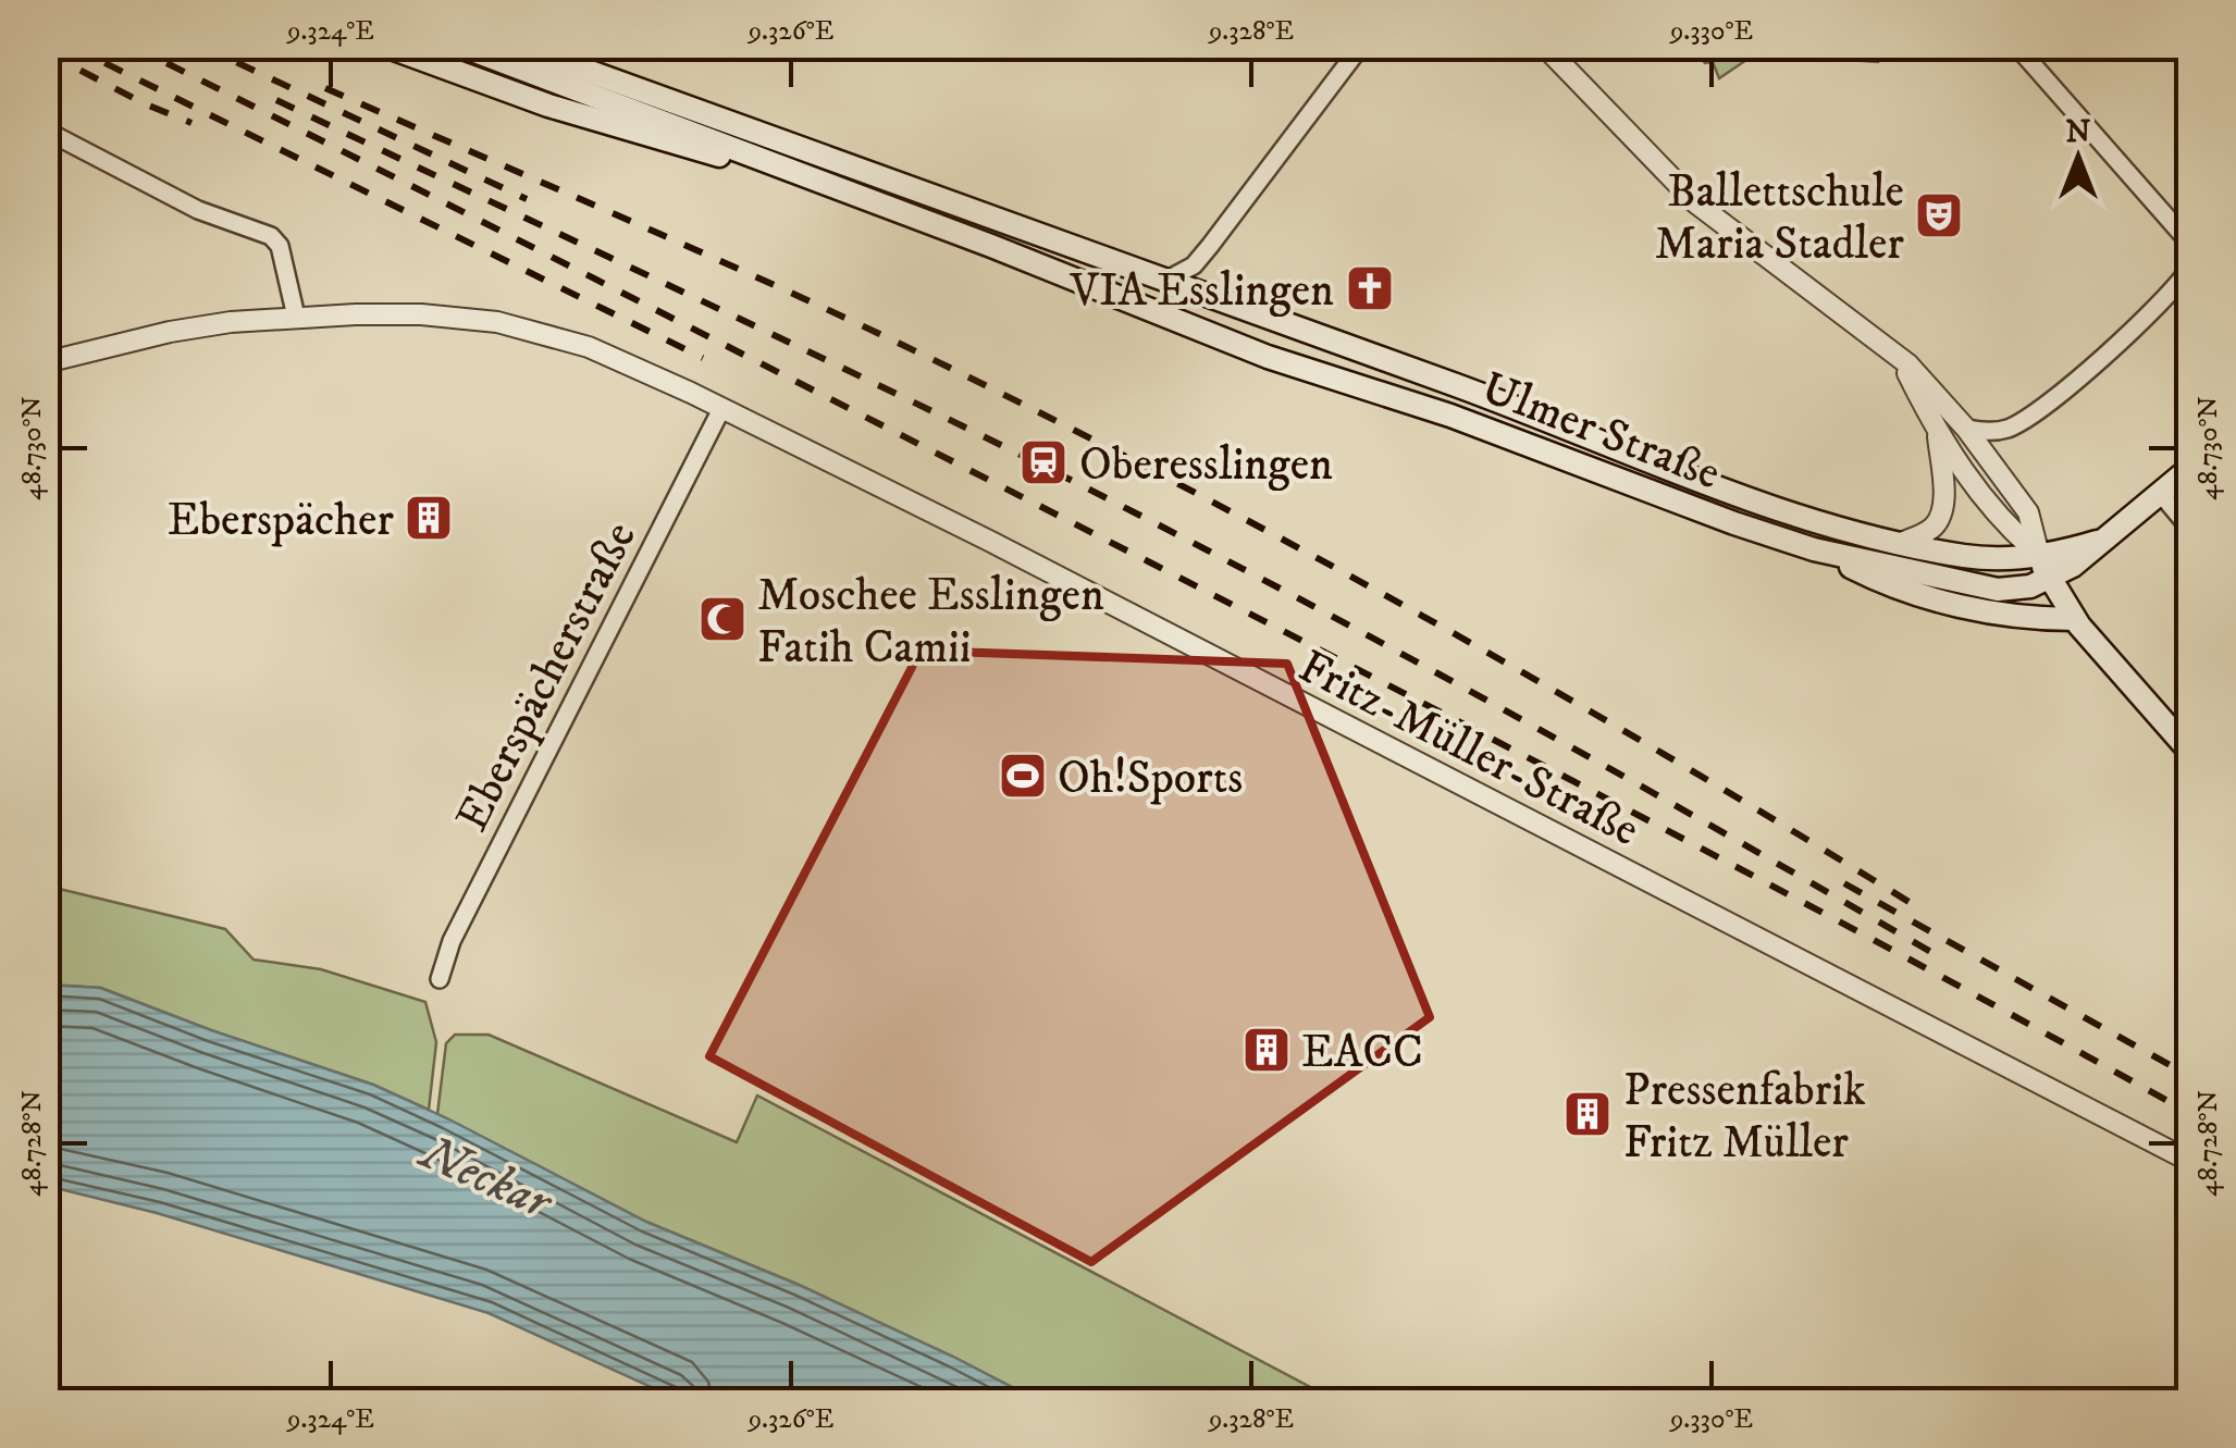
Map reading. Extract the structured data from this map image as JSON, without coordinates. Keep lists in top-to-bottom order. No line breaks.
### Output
{"streets":{"main road":["Ulmer Straße"],"street":["Eberspächerstraße","Fritz-Müller-Straße"]},"crossings":[["Eberspächerstraße","Fritz-Müller-Straße"]],"water":["Neckar"],"places":{"theatre":["Ballettschule Maria Stadler"],"church":["VIA Esslingen"],"station":["Oberesslingen"],"building":["Eberspächer","EACC","Pressenfabrik Fritz Müller"],"mosque":["Moschee Esslingen Fatih Camii"],"sports":["Oh!Sports"]},"north":"top","coordinates":["9.324°E","9.326°E","9.328°E","9.330°E","48.730°N","48.728°N"]}
